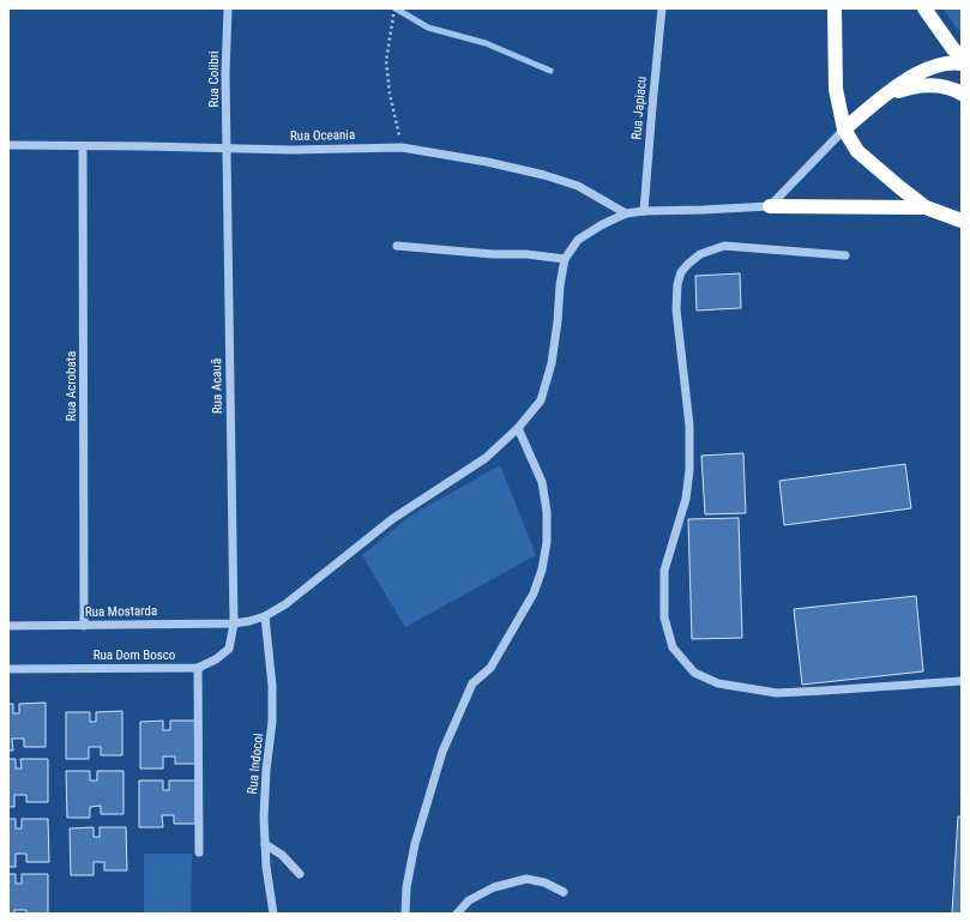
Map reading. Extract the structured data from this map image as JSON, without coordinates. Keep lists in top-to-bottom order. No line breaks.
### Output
{"streets":{"street":["Rua Colibri","Rua Japiacu","Rua Oceania","Rua Acrobata","Rua Acauã","Rua Mostarda","Rua Dom Bosco","Rua Indocol"]},"crossings":[["Rua Colibri","Rua Oceania"],["Rua Colibri","Rua Acauã"],["Rua Oceania","Rua Acrobata"],["Rua Oceania","Rua Acauã"],["Rua Acrobata","Rua Mostarda"],["Rua Acauã","Rua Mostarda"],["Rua Acauã","Rua Dom Bosco"],["Rua Mostarda","Rua Dom Bosco"],["Rua Mostarda","Rua Indocol"]]}
